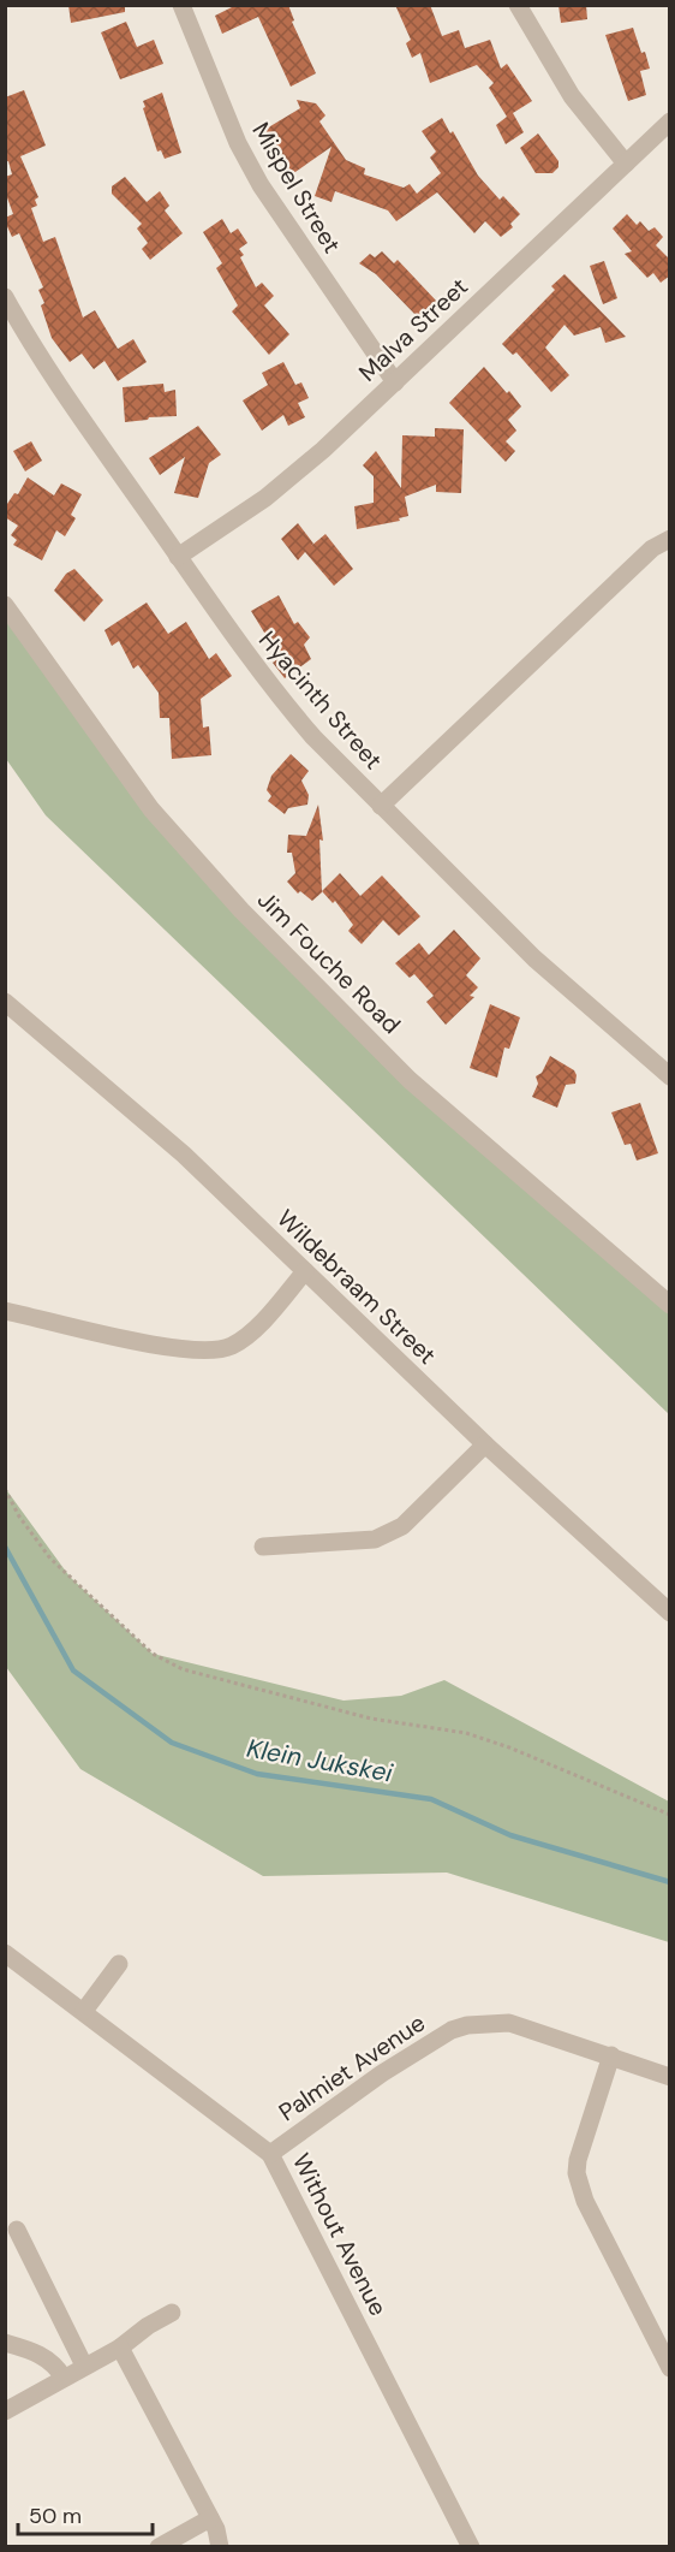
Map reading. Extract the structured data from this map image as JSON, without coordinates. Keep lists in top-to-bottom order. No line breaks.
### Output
{"streets":{"street":["Mispel Street","Malva Street","Hyacinth Street","Jim Fouche Road","Wildebraam Street","Palmiet Avenue","Without Avenue"]},"crossings":[["Mispel Street","Malva Street"],["Malva Street","Hyacinth Street"],["Palmiet Avenue","Without Avenue"]],"water":["Klein Jukskei"],"scale_bar":"50 m"}
